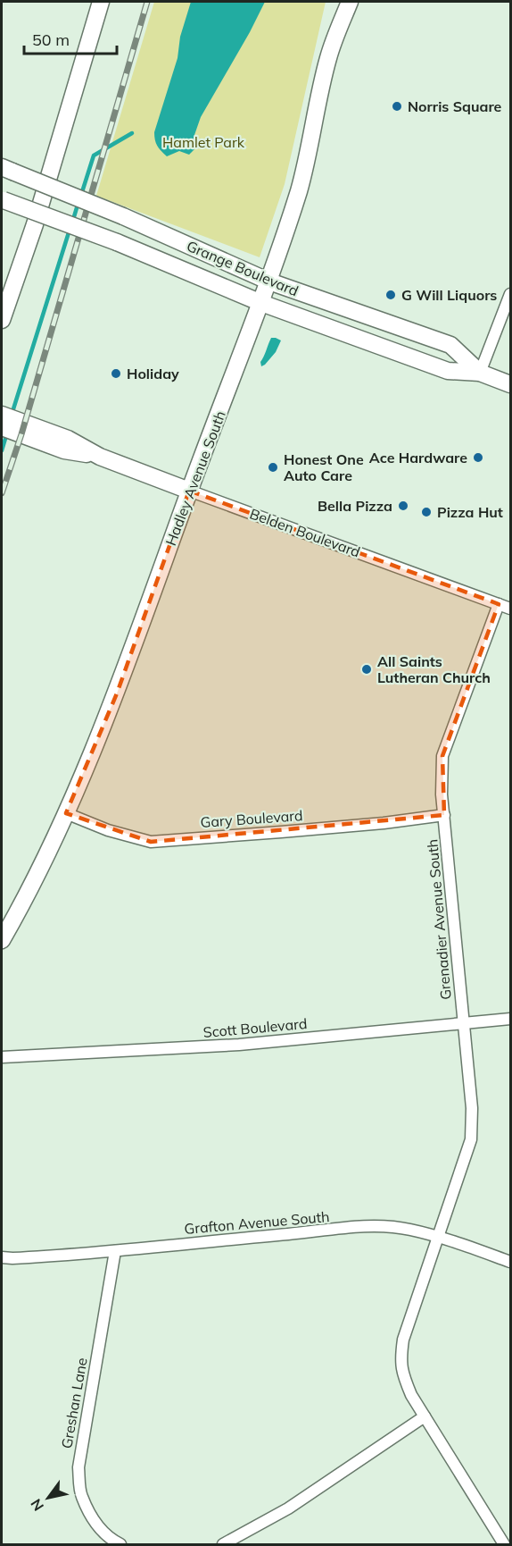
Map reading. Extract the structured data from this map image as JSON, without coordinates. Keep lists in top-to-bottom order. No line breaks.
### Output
{"streets":{"street":["Grange Boulevard","Hadley Avenue South","Belden Boulevard","Gary Boulevard","Grenadier Avenue South","Scott Boulevard","Grafton Avenue South","Greshan Lane"]},"crossings":[["Grange Boulevard","Hadley Avenue South"],["Hadley Avenue South","Belden Boulevard"],["Hadley Avenue South","Gary Boulevard"],["Belden Boulevard","Grenadier Avenue South"],["Gary Boulevard","Grenadier Avenue South"],["Grenadier Avenue South","Scott Boulevard"],["Grenadier Avenue South","Grafton Avenue South"],["Grafton Avenue South","Greshan Lane"]],"parks":["Hamlet Park"],"places":["Norris Square","G Will Liquors","Holiday","Ace Hardware","Honest One Auto Care","Bella Pizza","Pizza Hut","All Saints Lutheran Church"],"scale_bar":"50 m","north":"bottom left"}
